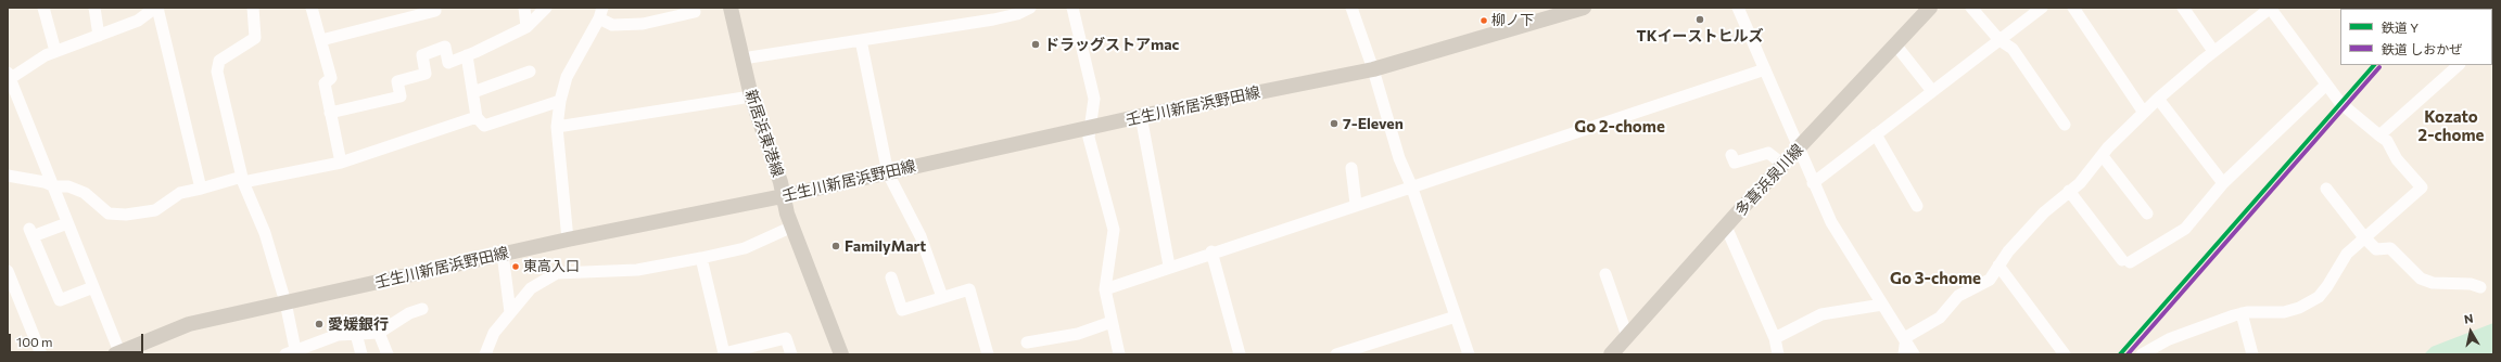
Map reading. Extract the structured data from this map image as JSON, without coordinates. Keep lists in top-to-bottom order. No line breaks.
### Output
{"streets":{"main road":["壬生川新居浜野田線","新居浜東港線","多喜浜泉川線"]},"crossings":[["壬生川新居浜野田線","新居浜東港線"]],"districts":["Kozato 2-chome","Go 2-chome","Go 3-chome"],"places":["TKイーストヒルズ","柳ノ下","ドラッグストアmac","7-Eleven","FamilyMart","東高入口","愛媛銀行"],"lines":["rail line Y","rail line しおかぜ"],"legend":["鉄道 Y","鉄道 しおかぜ"],"scale_bar":"100 m","north":"top"}
